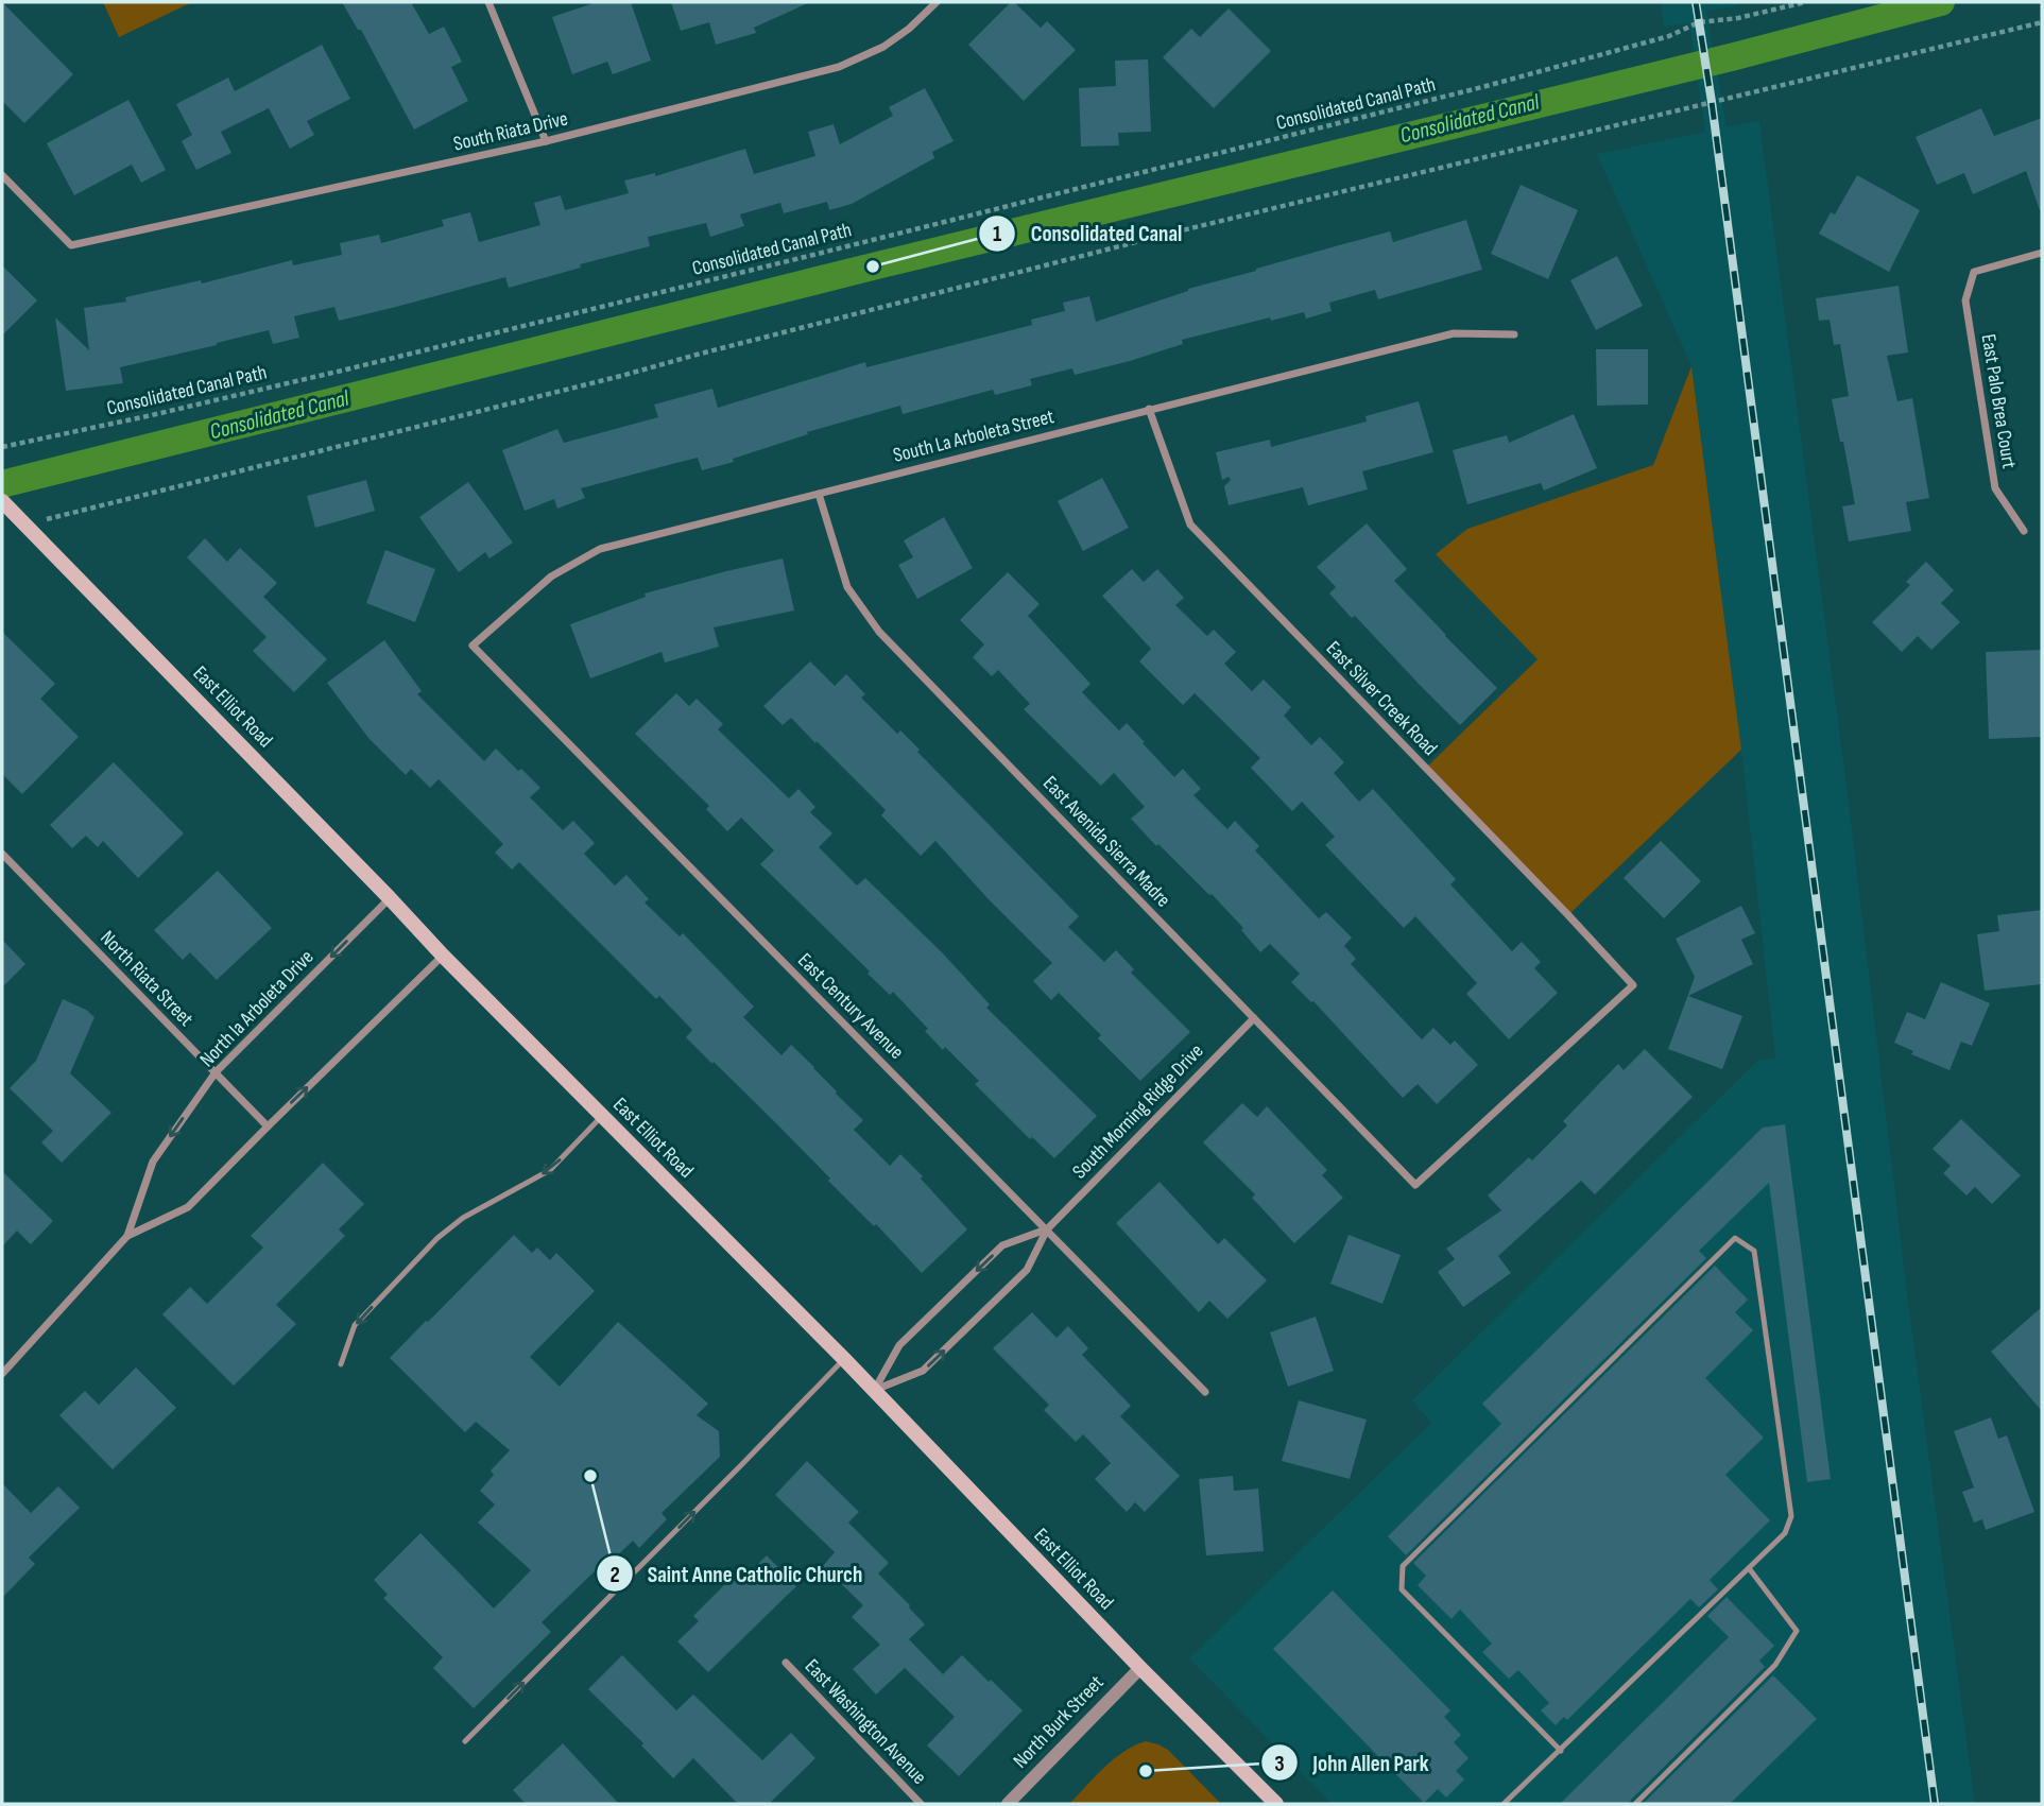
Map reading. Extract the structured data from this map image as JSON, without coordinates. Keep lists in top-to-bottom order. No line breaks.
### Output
{"streets":{"main road":["East Elliot Road"],"street":["South Riata Drive","East Palo Brea Court","South La Arboleta Street","East Silver Creek Road","East Avenida Sierra Madre","North Riata Street","East Century Avenue","North la Arboleta Drive","South Morning Ridge Drive","East Washington Avenue","North Burk Street"],"path":["Consolidated Canal Path"]},"crossings":[["South La Arboleta Street","East Silver Creek Road"],["South La Arboleta Street","East Avenida Sierra Madre"],["South La Arboleta Street","East Century Avenue"],["East Silver Creek Road","East Avenida Sierra Madre"],["East Elliot Road","North la Arboleta Drive"],["East Elliot Road","South Morning Ridge Drive"],["East Elliot Road","North Burk Street"],["East Avenida Sierra Madre","South Morning Ridge Drive"],["North Riata Street","North la Arboleta Drive"],["East Century Avenue","South Morning Ridge Drive"]],"water":["Consolidated Canal"],"places":["Consolidated Canal","Saint Anne Catholic Church","John Allen Park"]}
